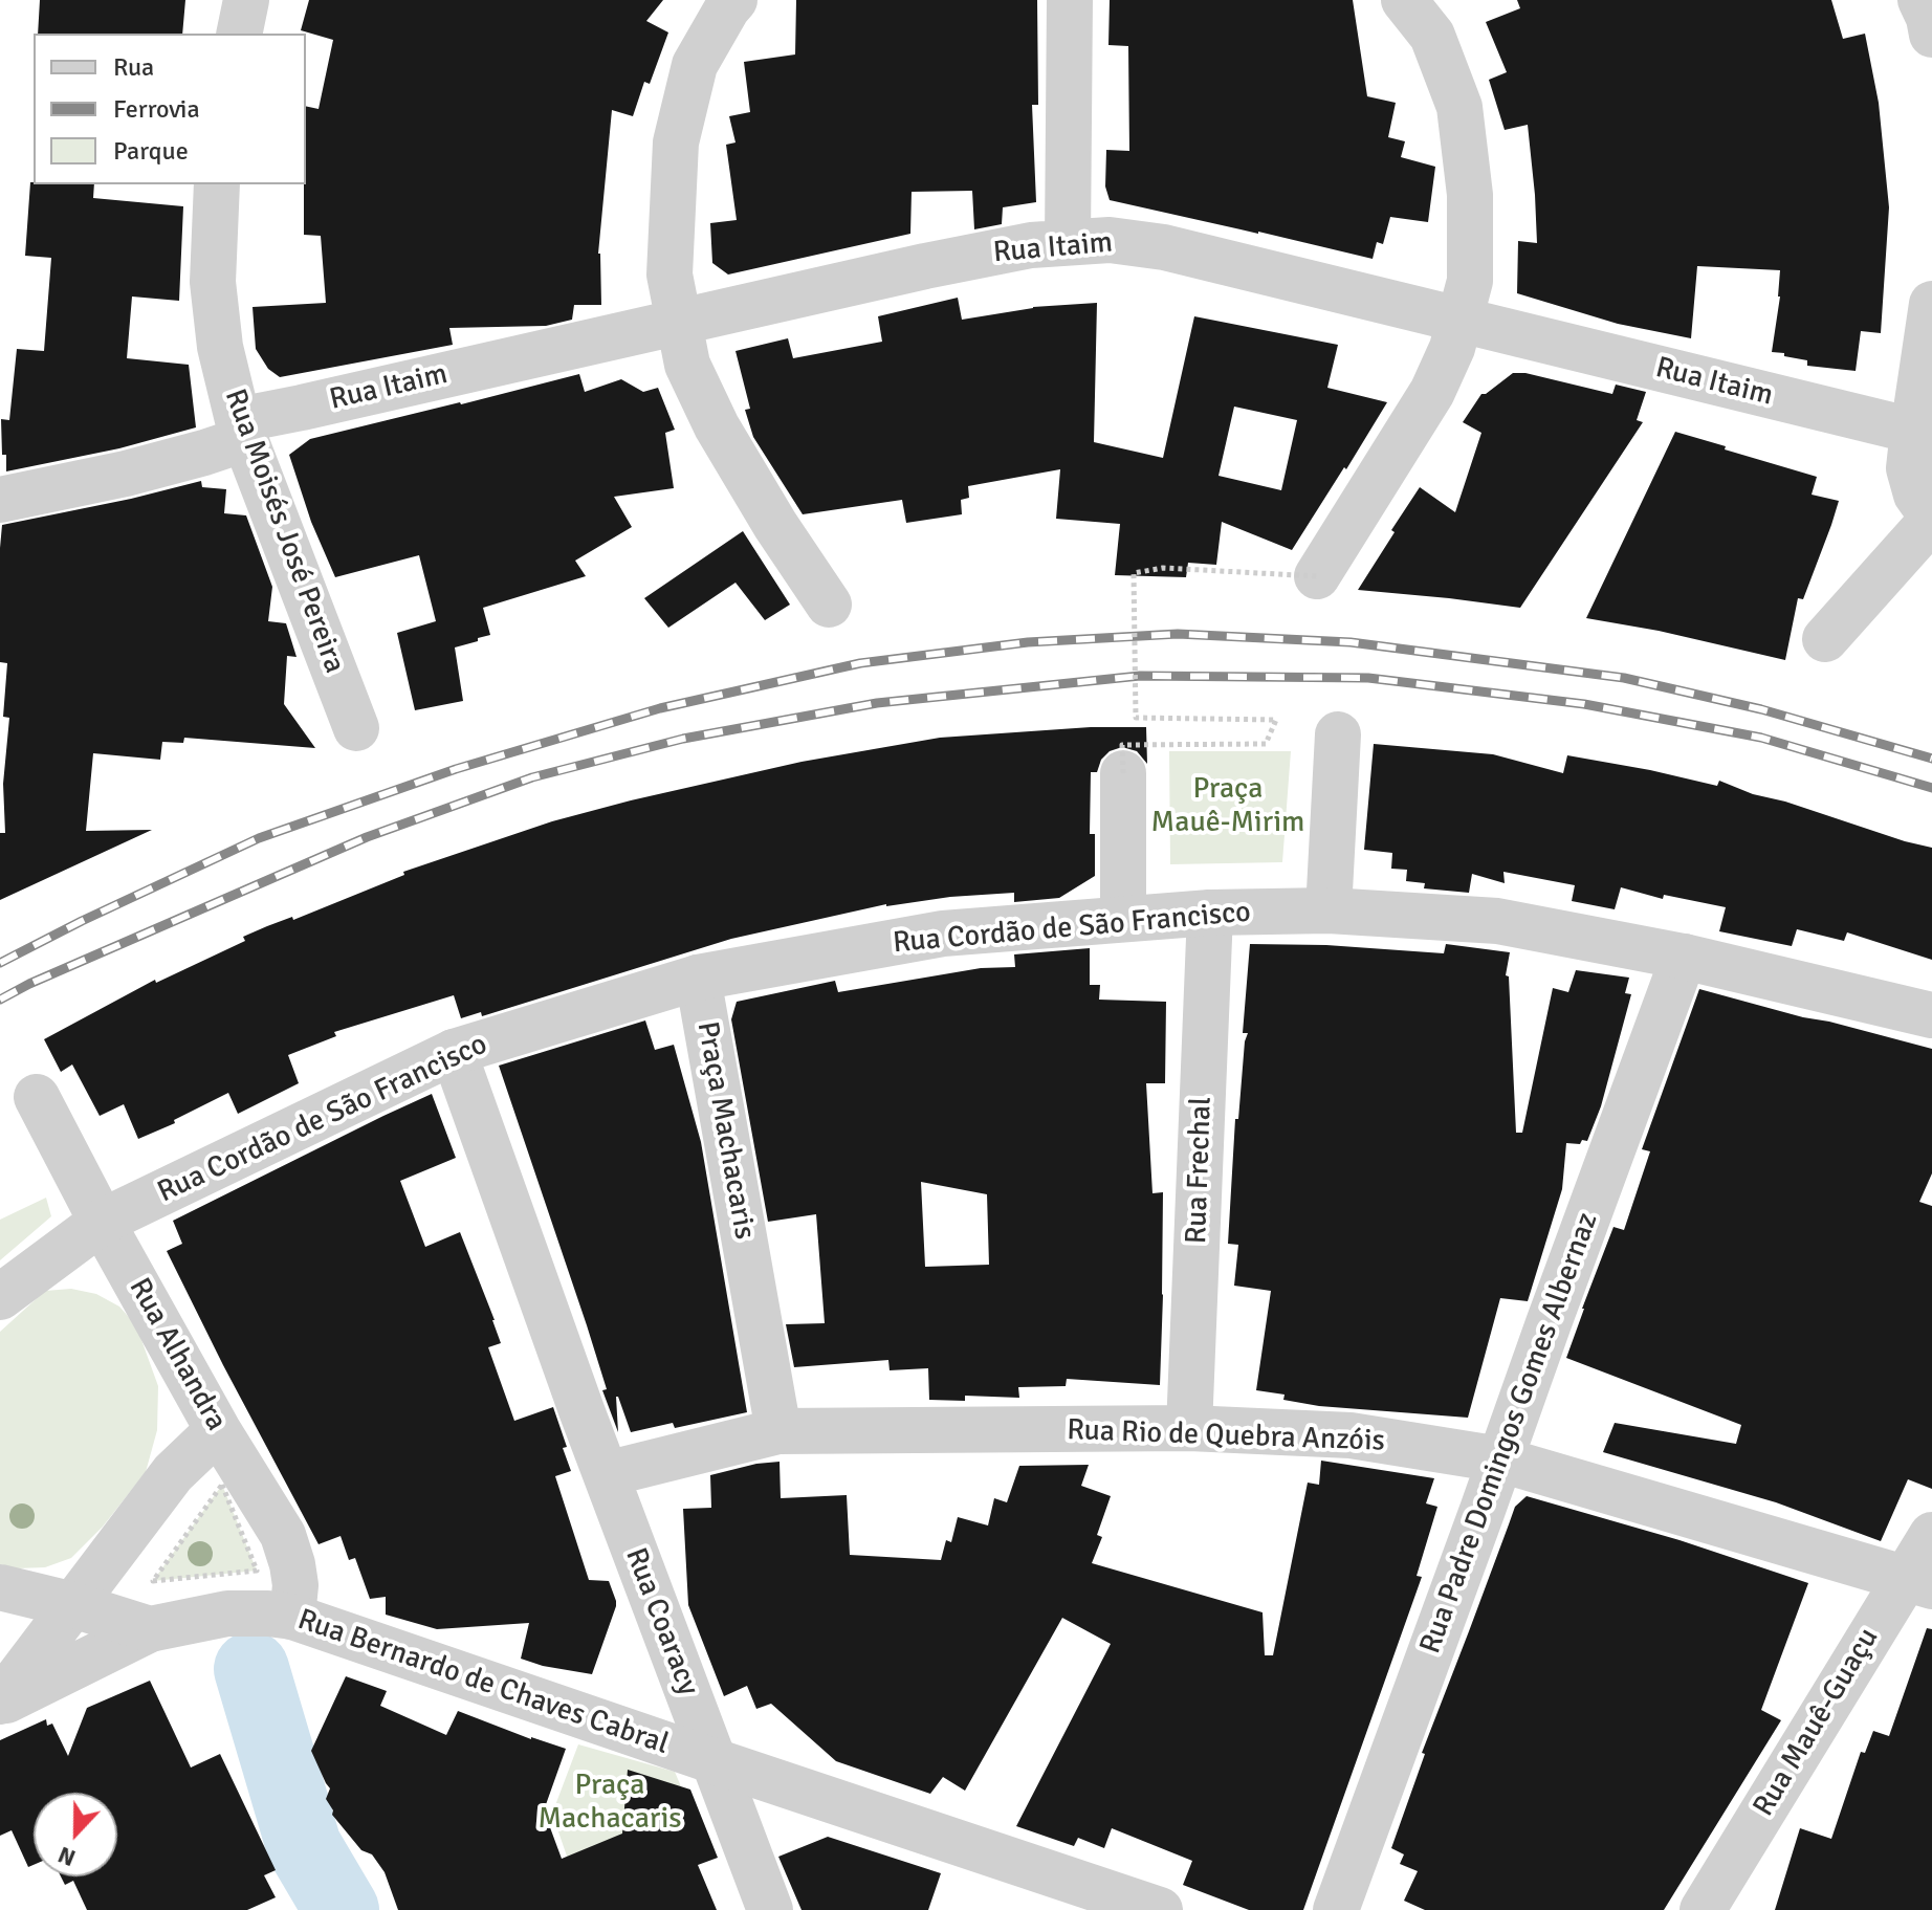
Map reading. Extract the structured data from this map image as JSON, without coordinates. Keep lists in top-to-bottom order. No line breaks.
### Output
{"streets":{"street":["Rua Itaim","Rua Moisés José Pereira","Rua Cordão de São Francisco","Praça Machacaris","Rua Frechal","Rua Alhandra","Rua Padre Domingos Gomes Albernaz","Rua Rio de Quebra Anzóis","Rua Coaracy","Rua Bernardo de Chaves Cabral","Rua Mauê-Guaçu"]},"crossings":[["Rua Itaim","Rua Moisés José Pereira"],["Rua Cordão de São Francisco","Praça Machacaris"],["Rua Cordão de São Francisco","Rua Frechal"],["Rua Cordão de São Francisco","Rua Alhandra"],["Rua Cordão de São Francisco","Rua Padre Domingos Gomes Albernaz"],["Praça Machacaris","Rua Rio de Quebra Anzóis"],["Rua Frechal","Rua Rio de Quebra Anzóis"],["Rua Alhandra","Rua Bernardo de Chaves Cabral"],["Rua Padre Domingos Gomes Albernaz","Rua Rio de Quebra Anzóis"],["Rua Rio de Quebra Anzóis","Rua Coaracy"],["Rua Rio de Quebra Anzóis","Rua Mauê-Guaçu"],["Rua Coaracy","Rua Bernardo de Chaves Cabral"]],"parks":["Praça Mauê-Mirim","Praça Machacaris"],"legend":["Rua","Ferrovia","Parque"],"north":"bottom"}
